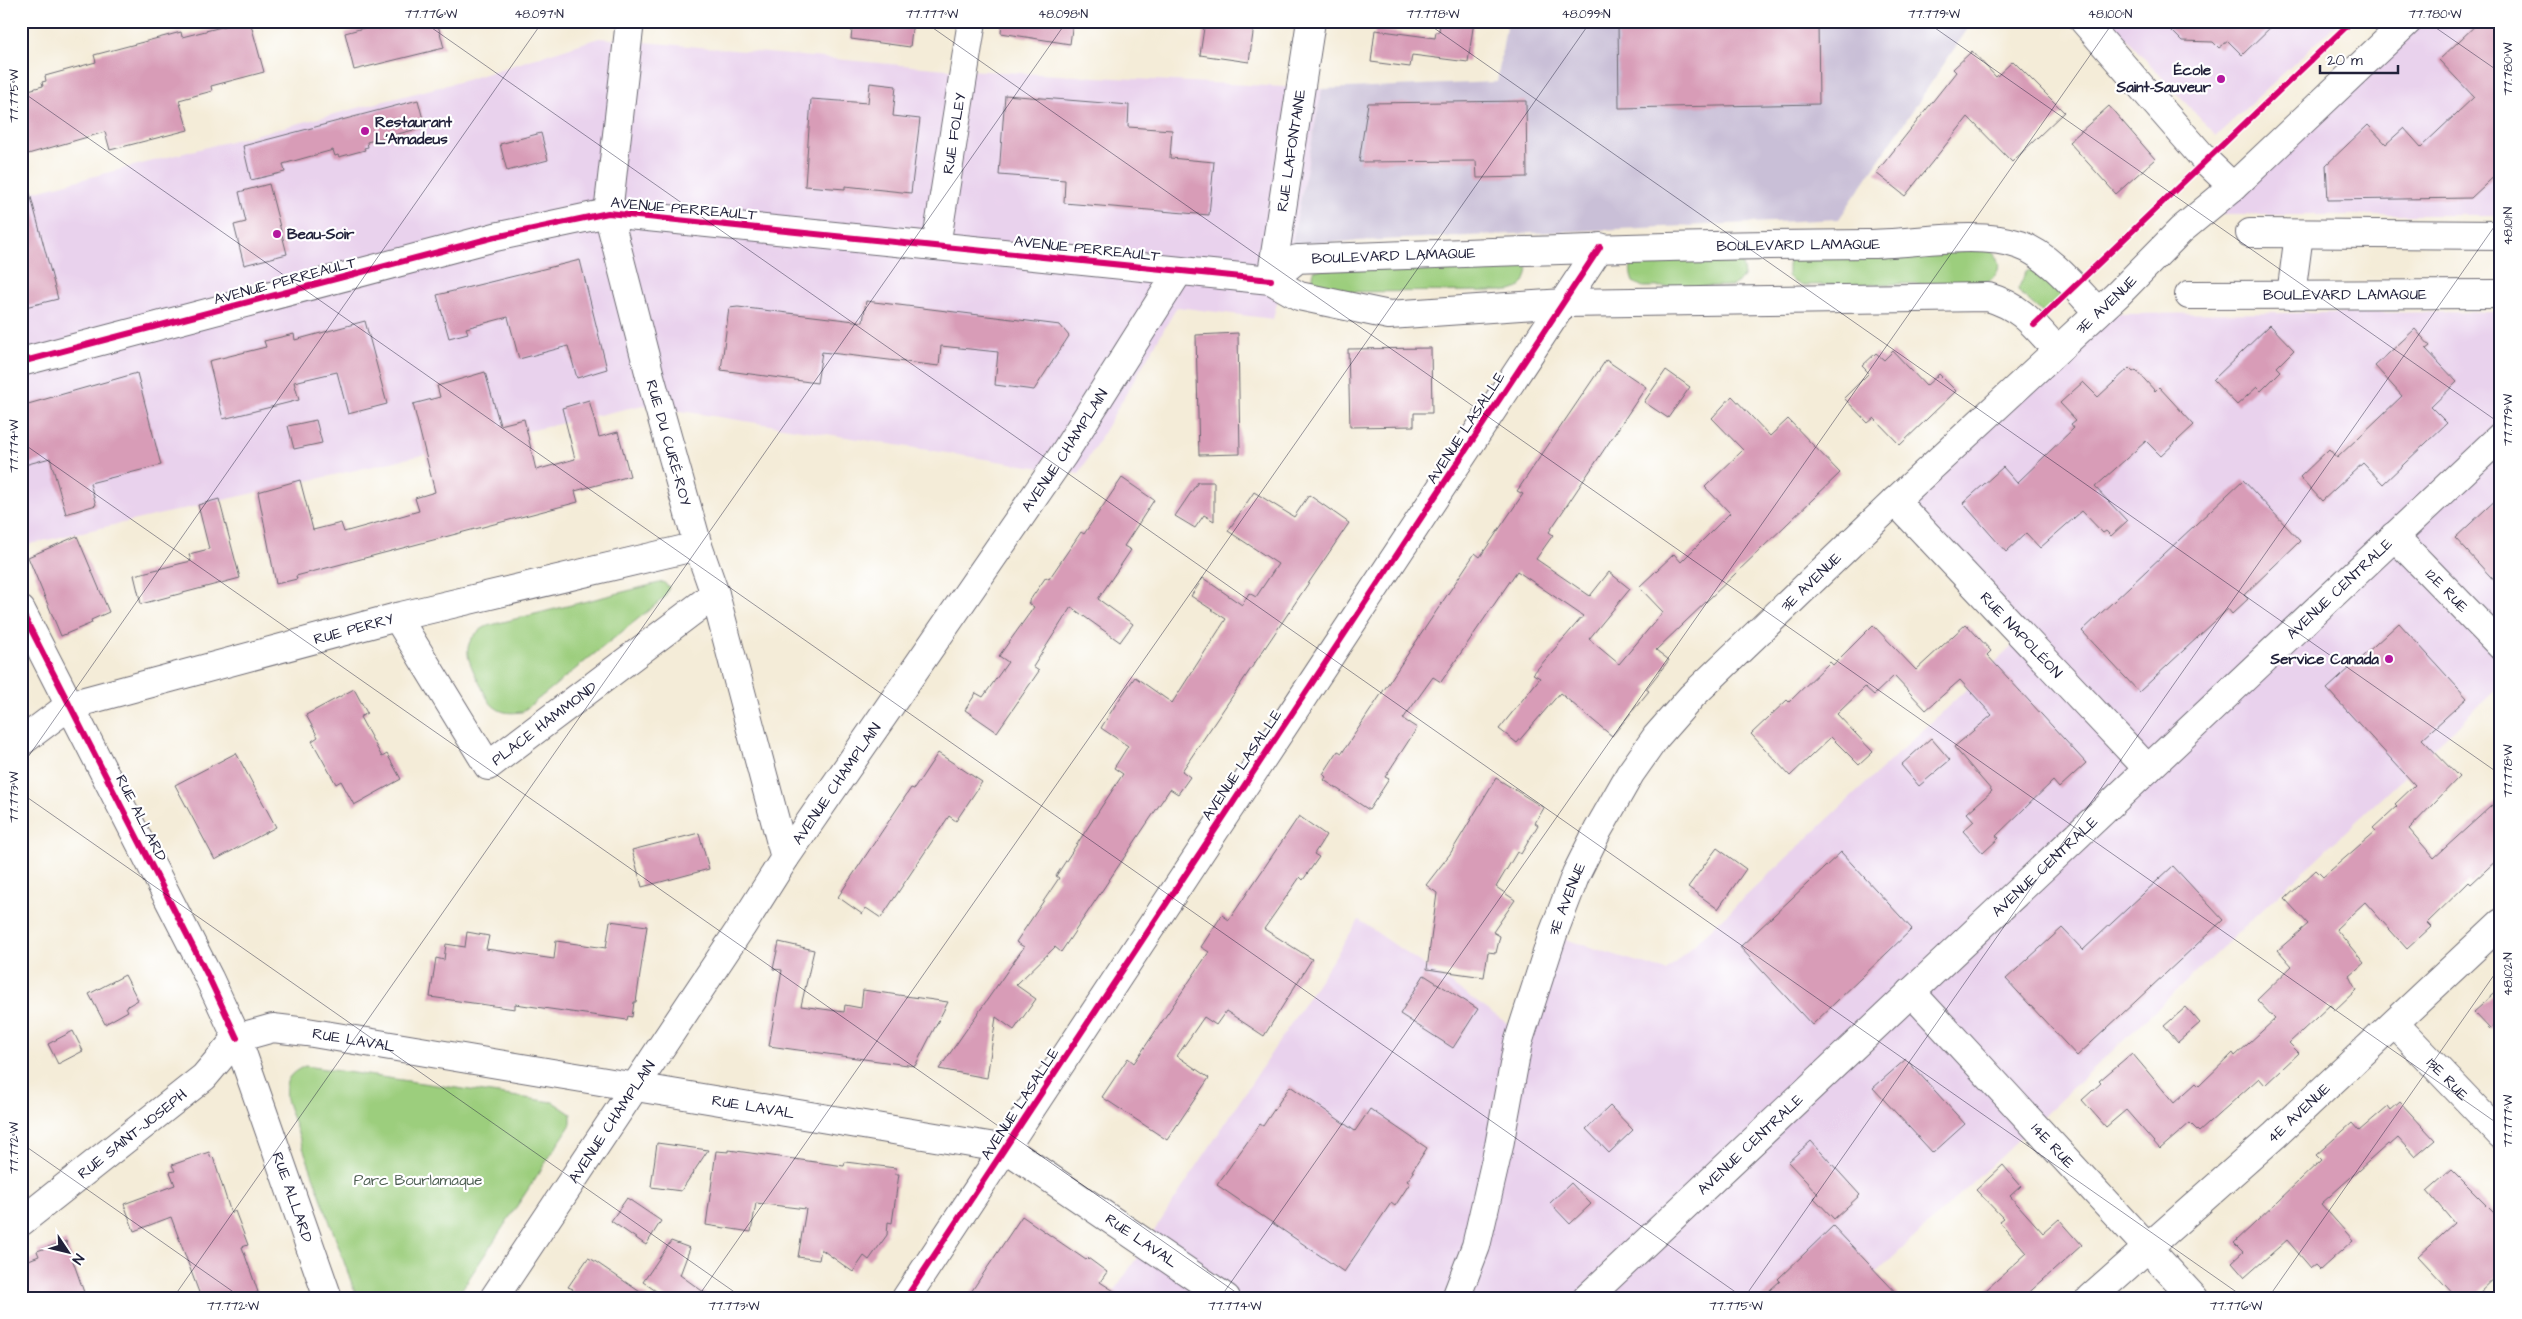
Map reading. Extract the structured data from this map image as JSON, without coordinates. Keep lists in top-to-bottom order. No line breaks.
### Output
{"streets":{"street":["RUE FOLEY","RUE LAFONTAINE","AVENUE PERREAULT","BOULEVARD LAMAQUE","3E AVENUE","AVENUE LASALLE","RUE DU CURÉ-ROY","AVENUE CHAMPLAIN","AVENUE CENTRALE","12E RUE","RUE PERRY","RUE NAPOLÉON","PLACE HAMMOND","RUE ALLARD","RUE LAVAL","13E RUE","4E AVENUE","RUE SAINT-JOSEPH","14E RUE"]},"crossings":[["RUE FOLEY","AVENUE PERREAULT"],["RUE LAFONTAINE","AVENUE PERREAULT"],["RUE LAFONTAINE","BOULEVARD LAMAQUE"],["AVENUE PERREAULT","BOULEVARD LAMAQUE"],["AVENUE PERREAULT","RUE DU CURÉ-ROY"],["AVENUE PERREAULT","AVENUE CHAMPLAIN"],["BOULEVARD LAMAQUE","3E AVENUE"],["BOULEVARD LAMAQUE","AVENUE LASALLE"],["3E AVENUE","RUE NAPOLÉON"],["AVENUE LASALLE","RUE LAVAL"],["RUE DU CURÉ-ROY","AVENUE CHAMPLAIN"],["RUE DU CURÉ-ROY","RUE PERRY"],["RUE DU CURÉ-ROY","PLACE HAMMOND"],["AVENUE CHAMPLAIN","RUE LAVAL"],["AVENUE CENTRALE","12E RUE"],["AVENUE CENTRALE","RUE NAPOLÉON"],["AVENUE CENTRALE","14E RUE"],["RUE PERRY","PLACE HAMMOND"],["RUE PERRY","RUE ALLARD"],["RUE ALLARD","RUE LAVAL"],["RUE ALLARD","RUE SAINT-JOSEPH"],["RUE LAVAL","RUE SAINT-JOSEPH"],["13E RUE","4E AVENUE"],["4E AVENUE","14E RUE"]],"parks":["Parc Bourlamaque"],"places":["École Saint-Sauveur","Restaurant L'Amadeus","Beau-Soir","Service Canada"],"scale_bar":"20 m","north":"bottom right","coordinates":["77.776°W","48.097°N","77.777°W","48.098°N","77.778°W","48.099°N","77.779°W","48.100°N","77.780°W","77.775°W","48.101°N","77.774°W","77.773°W","48.102°N","77.772°W"]}
